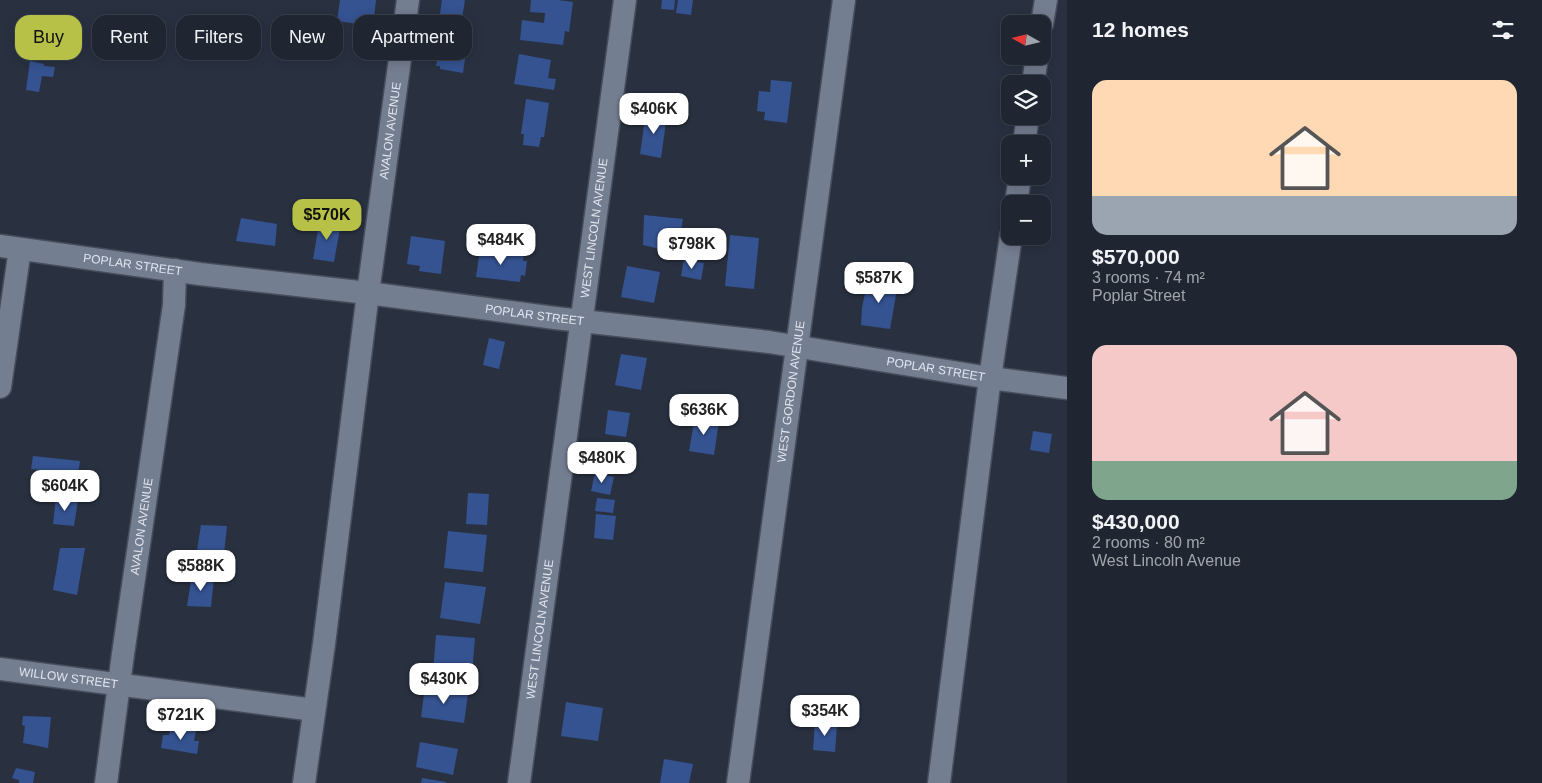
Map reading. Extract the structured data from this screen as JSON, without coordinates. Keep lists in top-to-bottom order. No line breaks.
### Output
{"streets":{"street":["AVALON AVENUE","WEST LINCOLN AVENUE","POPLAR STREET","WEST GORDON AVENUE","WILLOW STREET"]},"crossings":[["AVALON AVENUE","POPLAR STREET"],["AVALON AVENUE","WILLOW STREET"],["WEST LINCOLN AVENUE","POPLAR STREET"],["POPLAR STREET","WEST GORDON AVENUE"]],"north":"left","page":{"heading":"12 homes","map_buttons":["+","−"],"chip":["Buy","Rent","Filters","New","Apartment"],"list":[{"name":"$570,000","note":"3 rooms · 74 m² · Poplar Street"},{"name":"$430,000","note":"2 rooms · 80 m² · West Lincoln Avenue"}],"price":["$406K","$570K","$484K","$798K","$587K","$636K","$480K","$604K","$588K","$430K","$354K","$721K"]}}
